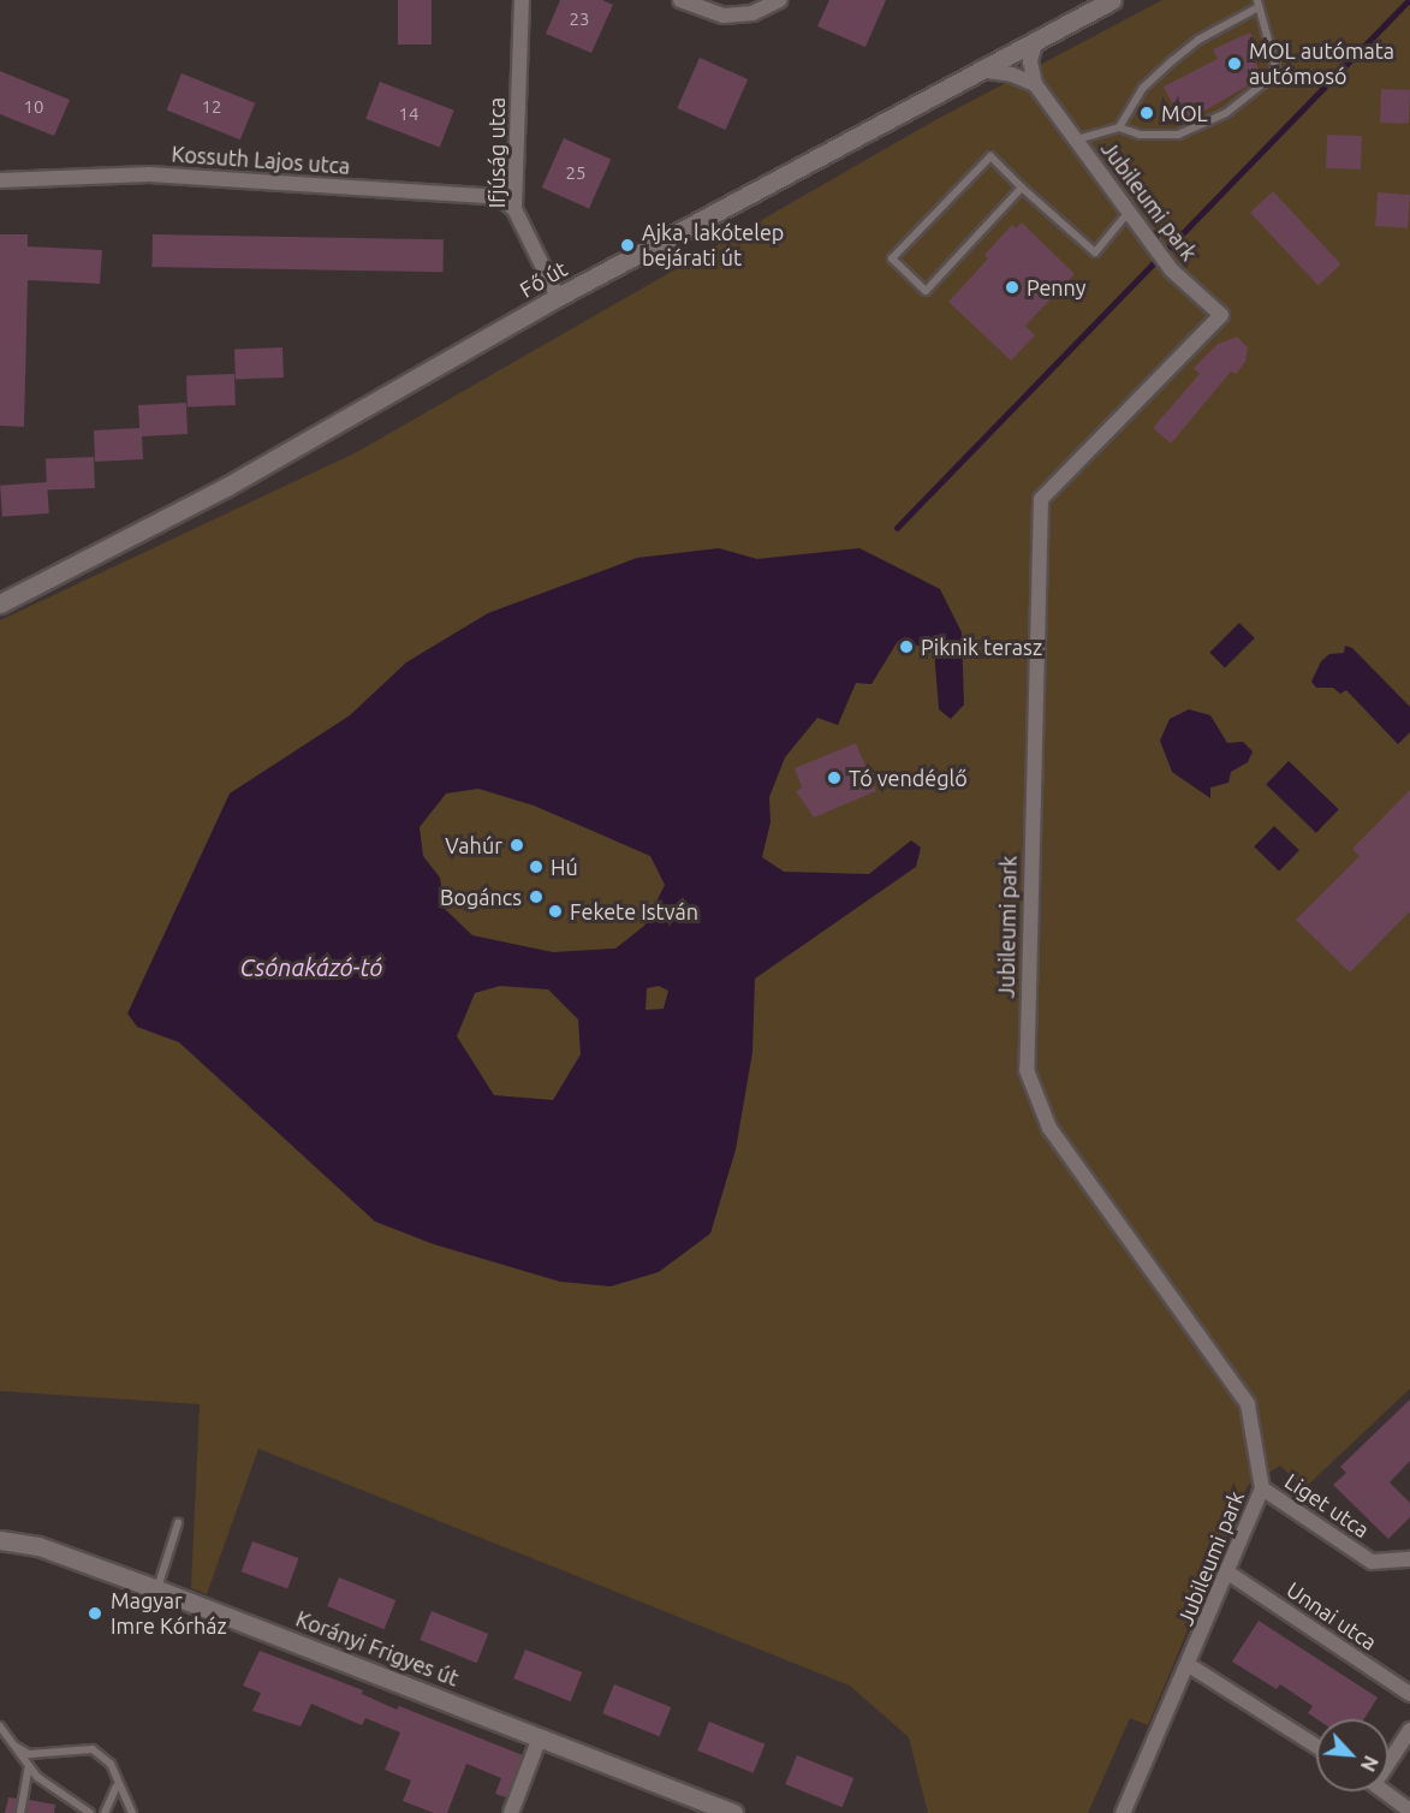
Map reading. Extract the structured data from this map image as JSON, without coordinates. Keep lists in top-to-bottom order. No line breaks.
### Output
{"streets":{"main road":["Fő út","Korányi Frigyes út"],"street":["Ifjúság utca","Kossuth Lajos utca","Jubileumi park","Liget utca","Unnai utca"]},"crossings":[["Ifjúság utca","Kossuth Lajos utca"],["Ifjúság utca","Fő út"],["Jubileumi park","Liget utca"],["Jubileumi park","Unnai utca"]],"water":["Csónakázó-tó"],"places":["MOL autómata autómosó","MOL","Ajka, lakótelep bejárati út","Penny","Piknik terasz","Tó vendéglő","Vahúr","Hú","Bogáncs","Fekete István","Magyar Imre Kórház"],"house_numbers":["23","10","12","14","25"],"north":"bottom right"}
